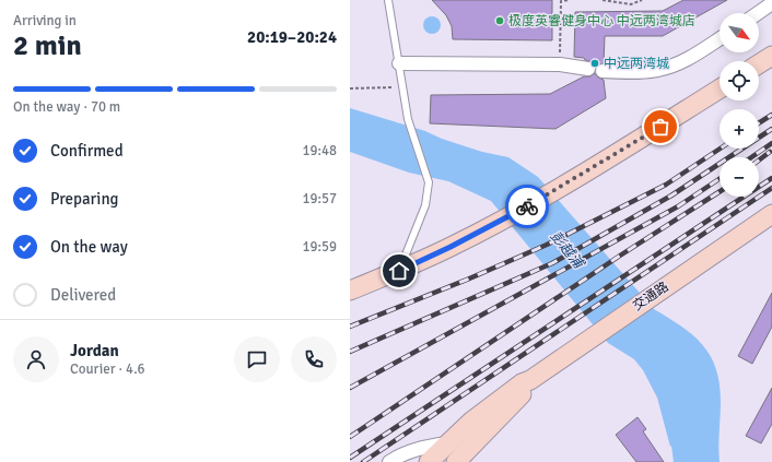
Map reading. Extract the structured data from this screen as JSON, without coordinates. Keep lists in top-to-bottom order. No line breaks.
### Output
{"streets":{"main road":["交通路"]},"water":["彭越浦"],"places":["极度英睿健身中心 中远两湾城店","中远两湾城"],"north":"bottom right","page":{"heading":["2 min","Arriving in","20:19–20:24"],"panel":["Jordan","Courier · 4.6"],"map_buttons":["+","−"],"bar":"On the way · 70 m","list":[["Confirmed","19:48"],["Preparing","19:57"],["On the way","19:59"],"Delivered"]}}
